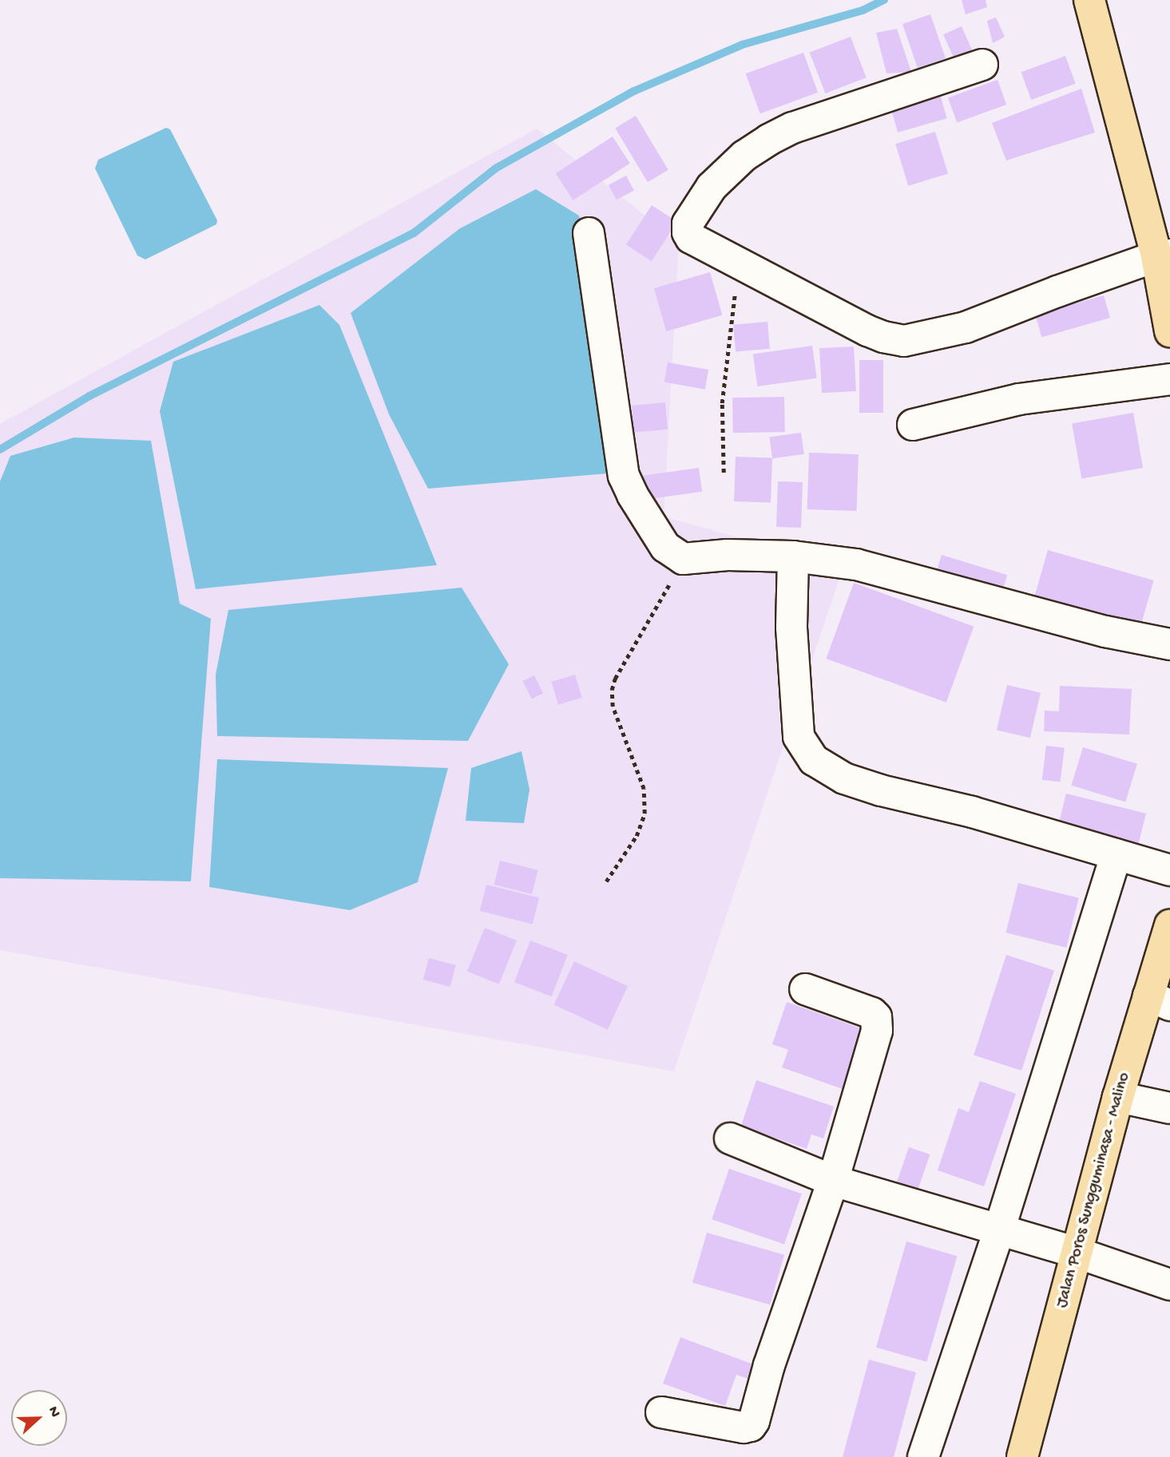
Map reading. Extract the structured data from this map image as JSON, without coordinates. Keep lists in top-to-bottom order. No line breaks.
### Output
{"streets":{"main road":["Jalan Poros Sungguminasa - Malino"]},"north":"right"}
